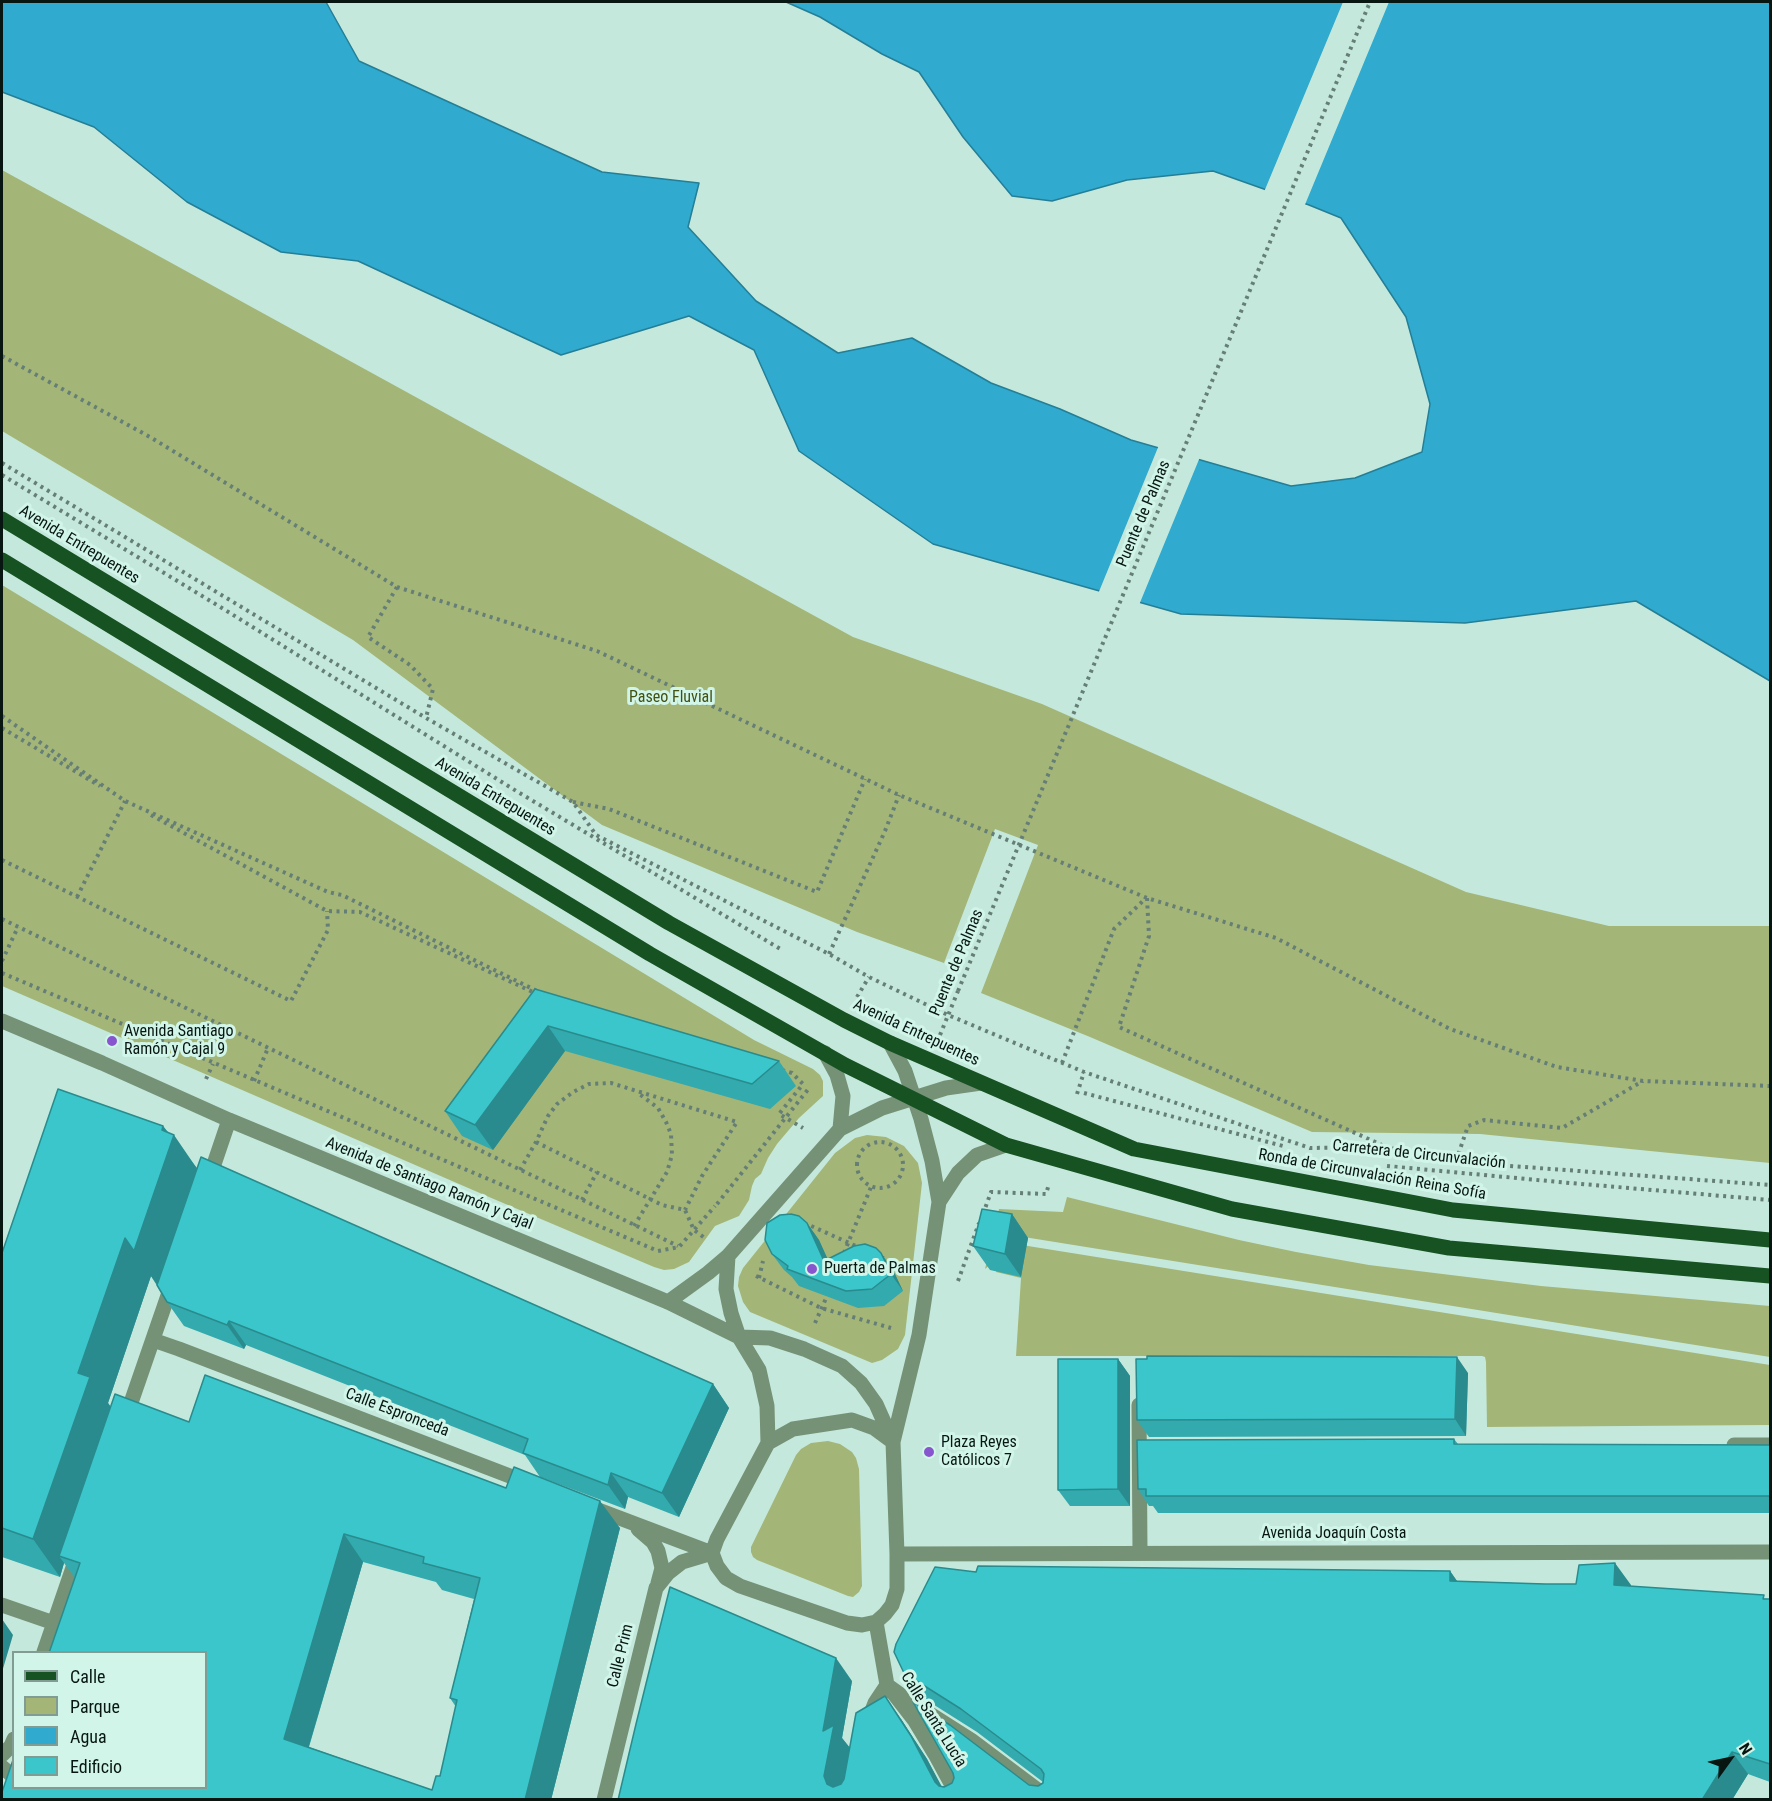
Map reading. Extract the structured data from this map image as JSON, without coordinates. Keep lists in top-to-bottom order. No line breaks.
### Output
{"streets":{"main road":["Avenida Entrepuentes","Ronda de Circunvalación Reina Sofía"],"street":["Avenida de Santiago Ramón y Cajal","Calle Espronceda","Avenida Joaquín Costa","Calle Prim","Calle Santa Lucía"],"path":["Puente de Palmas","Carretera de Circunvalación"]},"crossings":[["Puente de Palmas","Avenida Entrepuentes"],["Avenida Entrepuentes","Ronda de Circunvalación Reina Sofía"],["Avenida Joaquín Costa","Calle Prim"],["Avenida Joaquín Costa","Calle Santa Lucía"],["Calle Prim","Calle Santa Lucía"]],"parks":["Paseo Fluvial"],"places":["Avenida Santiago Ramón y Cajal 9","Puerta de Palmas","Plaza Reyes Católicos 7"],"legend":["Calle","Parque","Agua","Edificio"],"north":"top right"}
